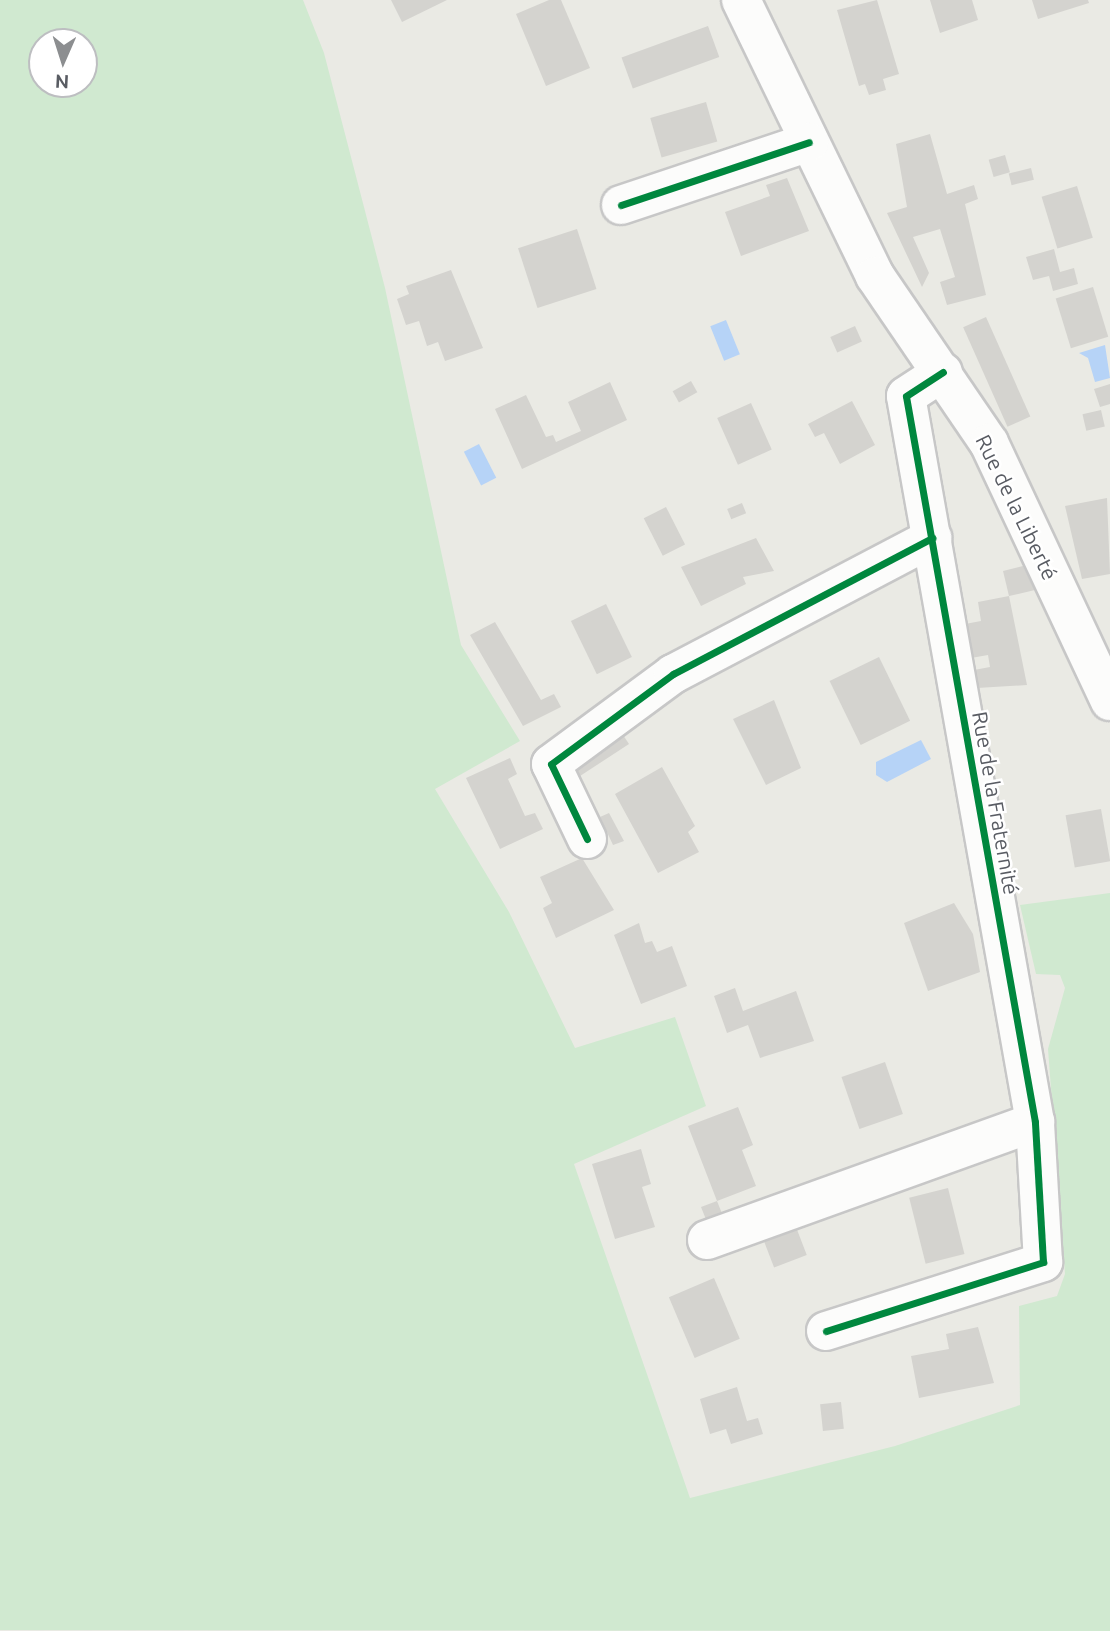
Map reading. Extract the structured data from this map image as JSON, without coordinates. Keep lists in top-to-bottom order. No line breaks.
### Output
{"streets":{"street":["Rue de la Liberté","Rue de la Fraternité"]},"crossings":[["Rue de la Liberté","Rue de la Fraternité"]],"north":"bottom"}
